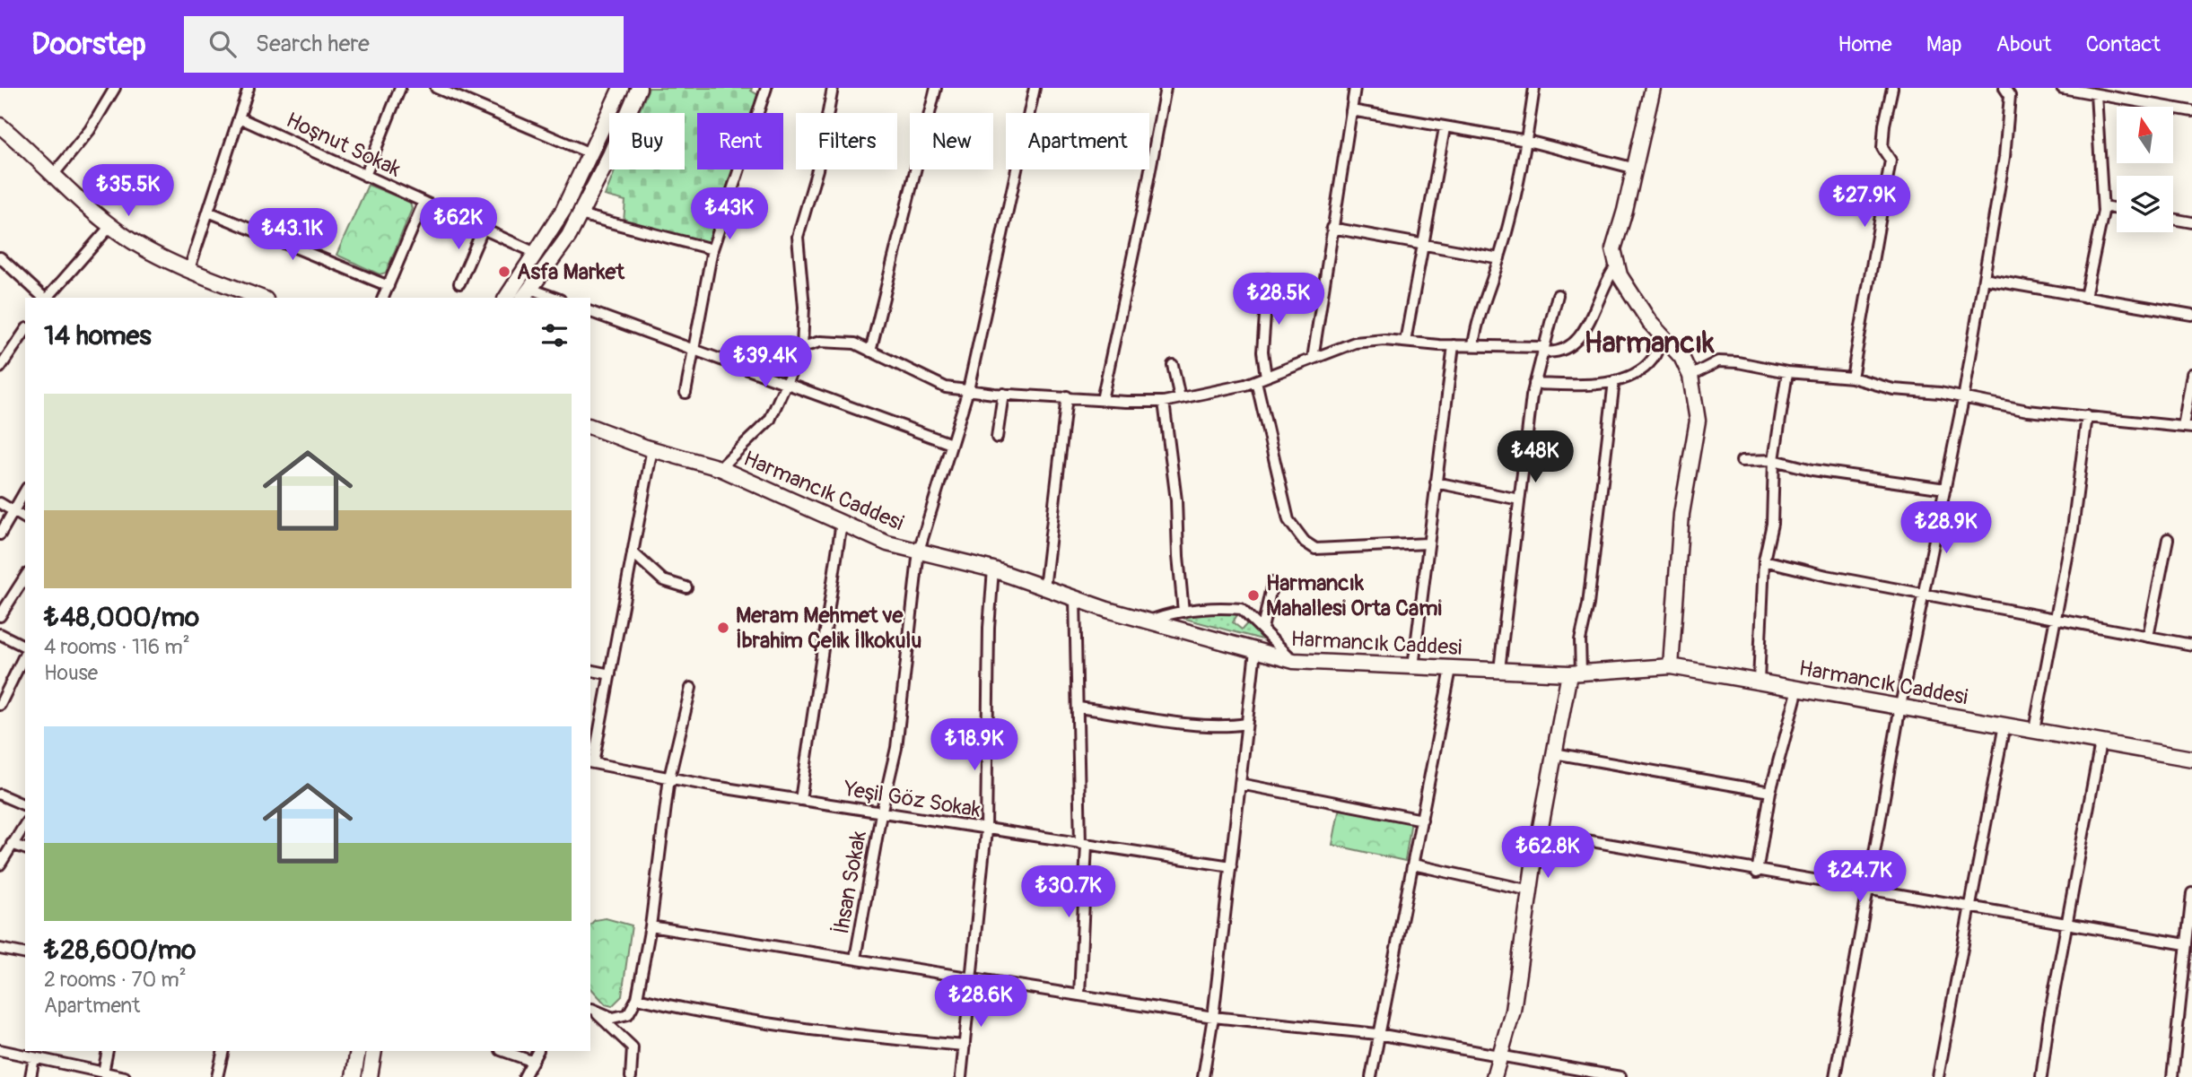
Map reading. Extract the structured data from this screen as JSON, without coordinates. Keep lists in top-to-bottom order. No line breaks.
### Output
{"streets":{"street":["Hoşnut Sokak","Harmancık Caddesi","Yeşil Göz Sokak","İhsan Sokak"]},"crossings":[["Harmancık Caddesi","İhsan Sokak"],["Yeşil Göz Sokak","İhsan Sokak"]],"districts":["Harmancık"],"places":["Asfa Market","Harmancık Mahallesi Orta Cami","Meram Mehmet ve İbrahim Çelik İlkokulu"],"north":"top","page":{"header":"Doorstep","search":"Search here","nav":["Home","Map","About","Contact"],"chip":["Buy","Rent","Filters","New","Apartment"],"price":["₺35.5K","₺27.9K","₺43K","₺62K","₺43.1K","₺28.5K","₺39.4K","₺48K","₺28.9K","₺18.9K","₺62.8K","₺24.7K","₺30.7K","₺28.6K"],"heading":"14 homes","list":[{"name":"₺48,000/mo","note":"4 rooms · 116 m² · House"},{"name":"₺28,600/mo","note":"2 rooms · 70 m² · Apartment"}]}}
